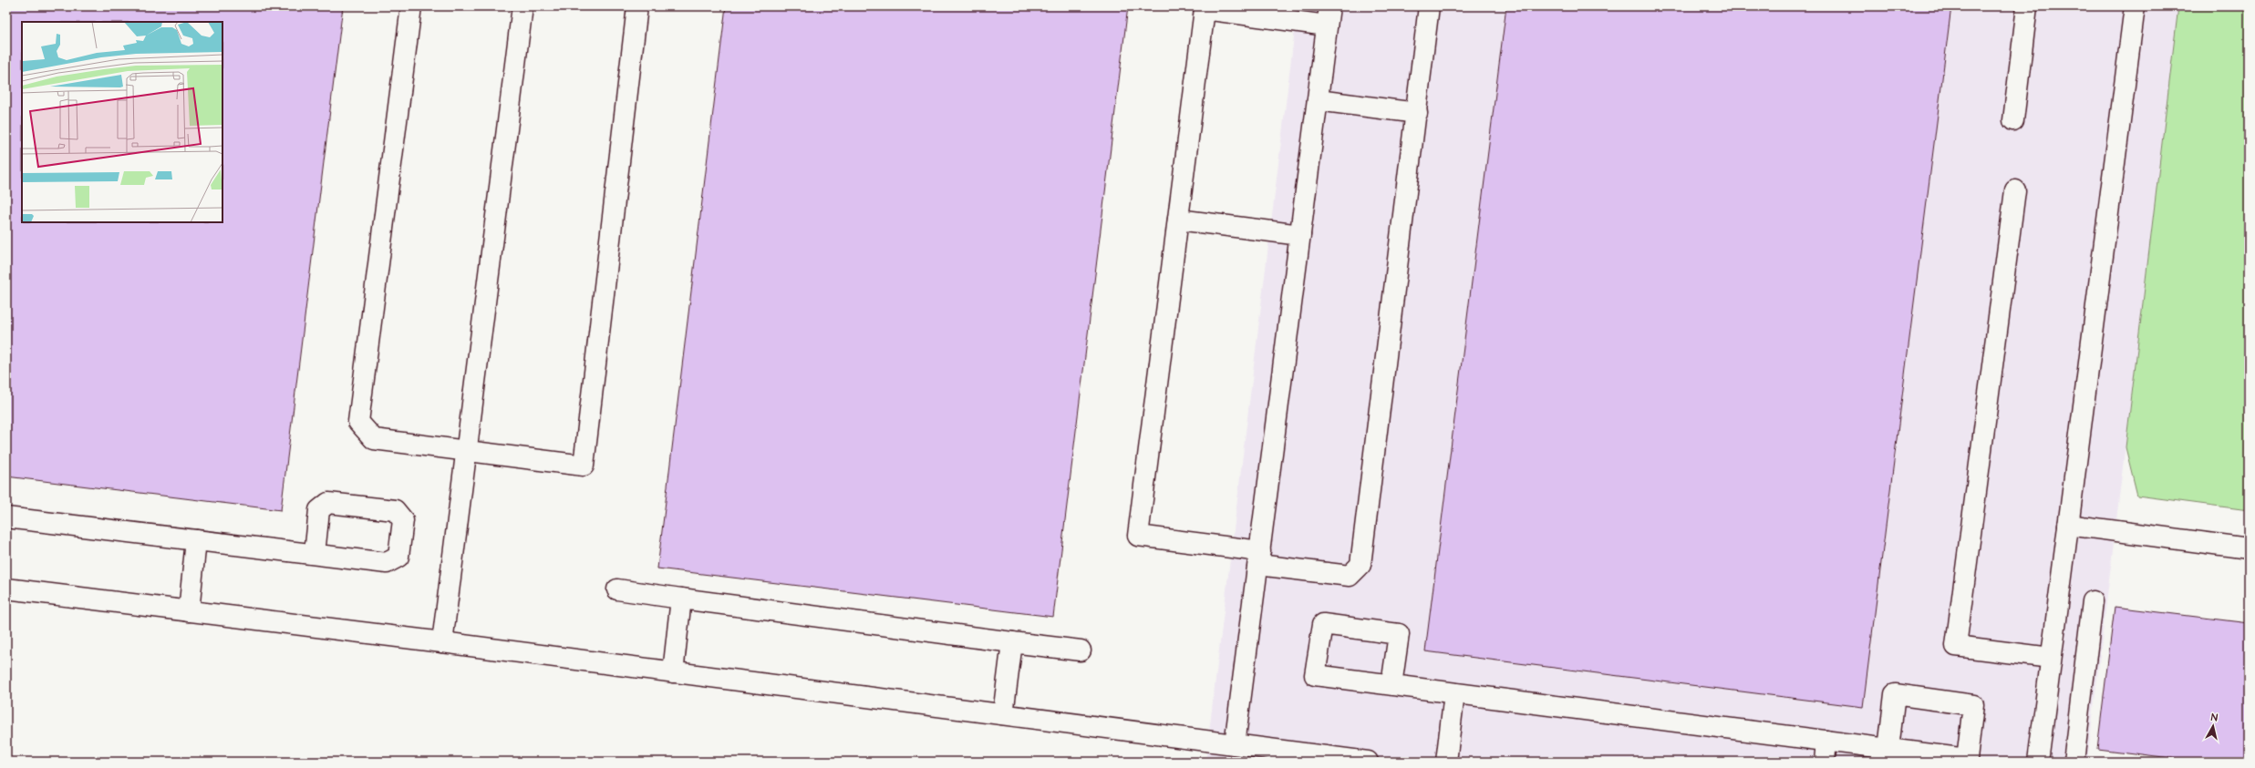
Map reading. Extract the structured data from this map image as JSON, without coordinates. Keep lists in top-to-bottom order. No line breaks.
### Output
{"north":"top"}
